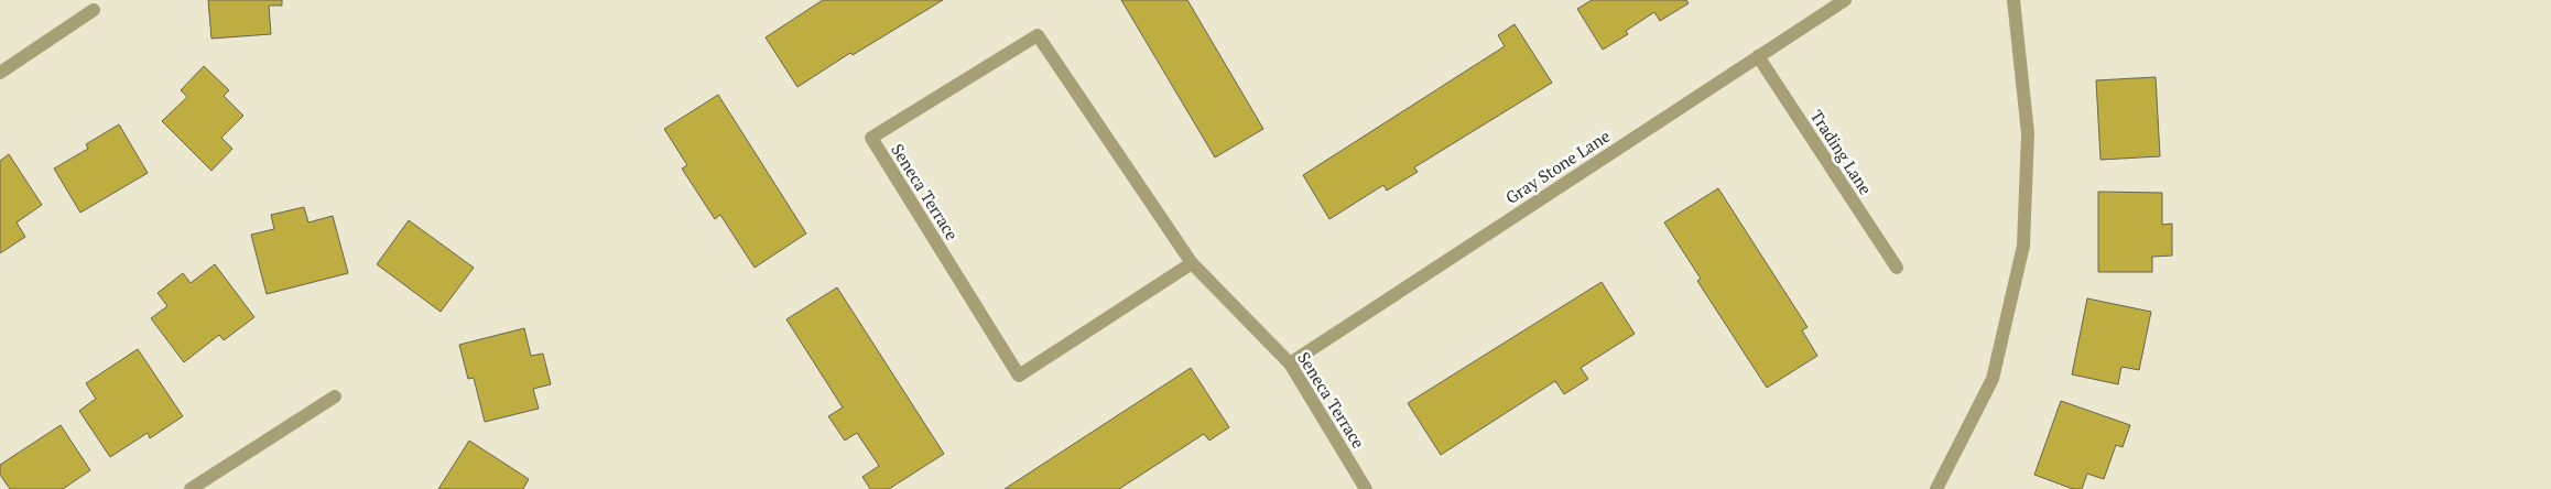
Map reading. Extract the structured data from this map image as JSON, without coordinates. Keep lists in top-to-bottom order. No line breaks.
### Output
{"streets":{"street":["Trading Lane","Gray Stone Lane","Seneca Terrace"]},"crossings":[["Trading Lane","Gray Stone Lane"],["Gray Stone Lane","Seneca Terrace"]]}
